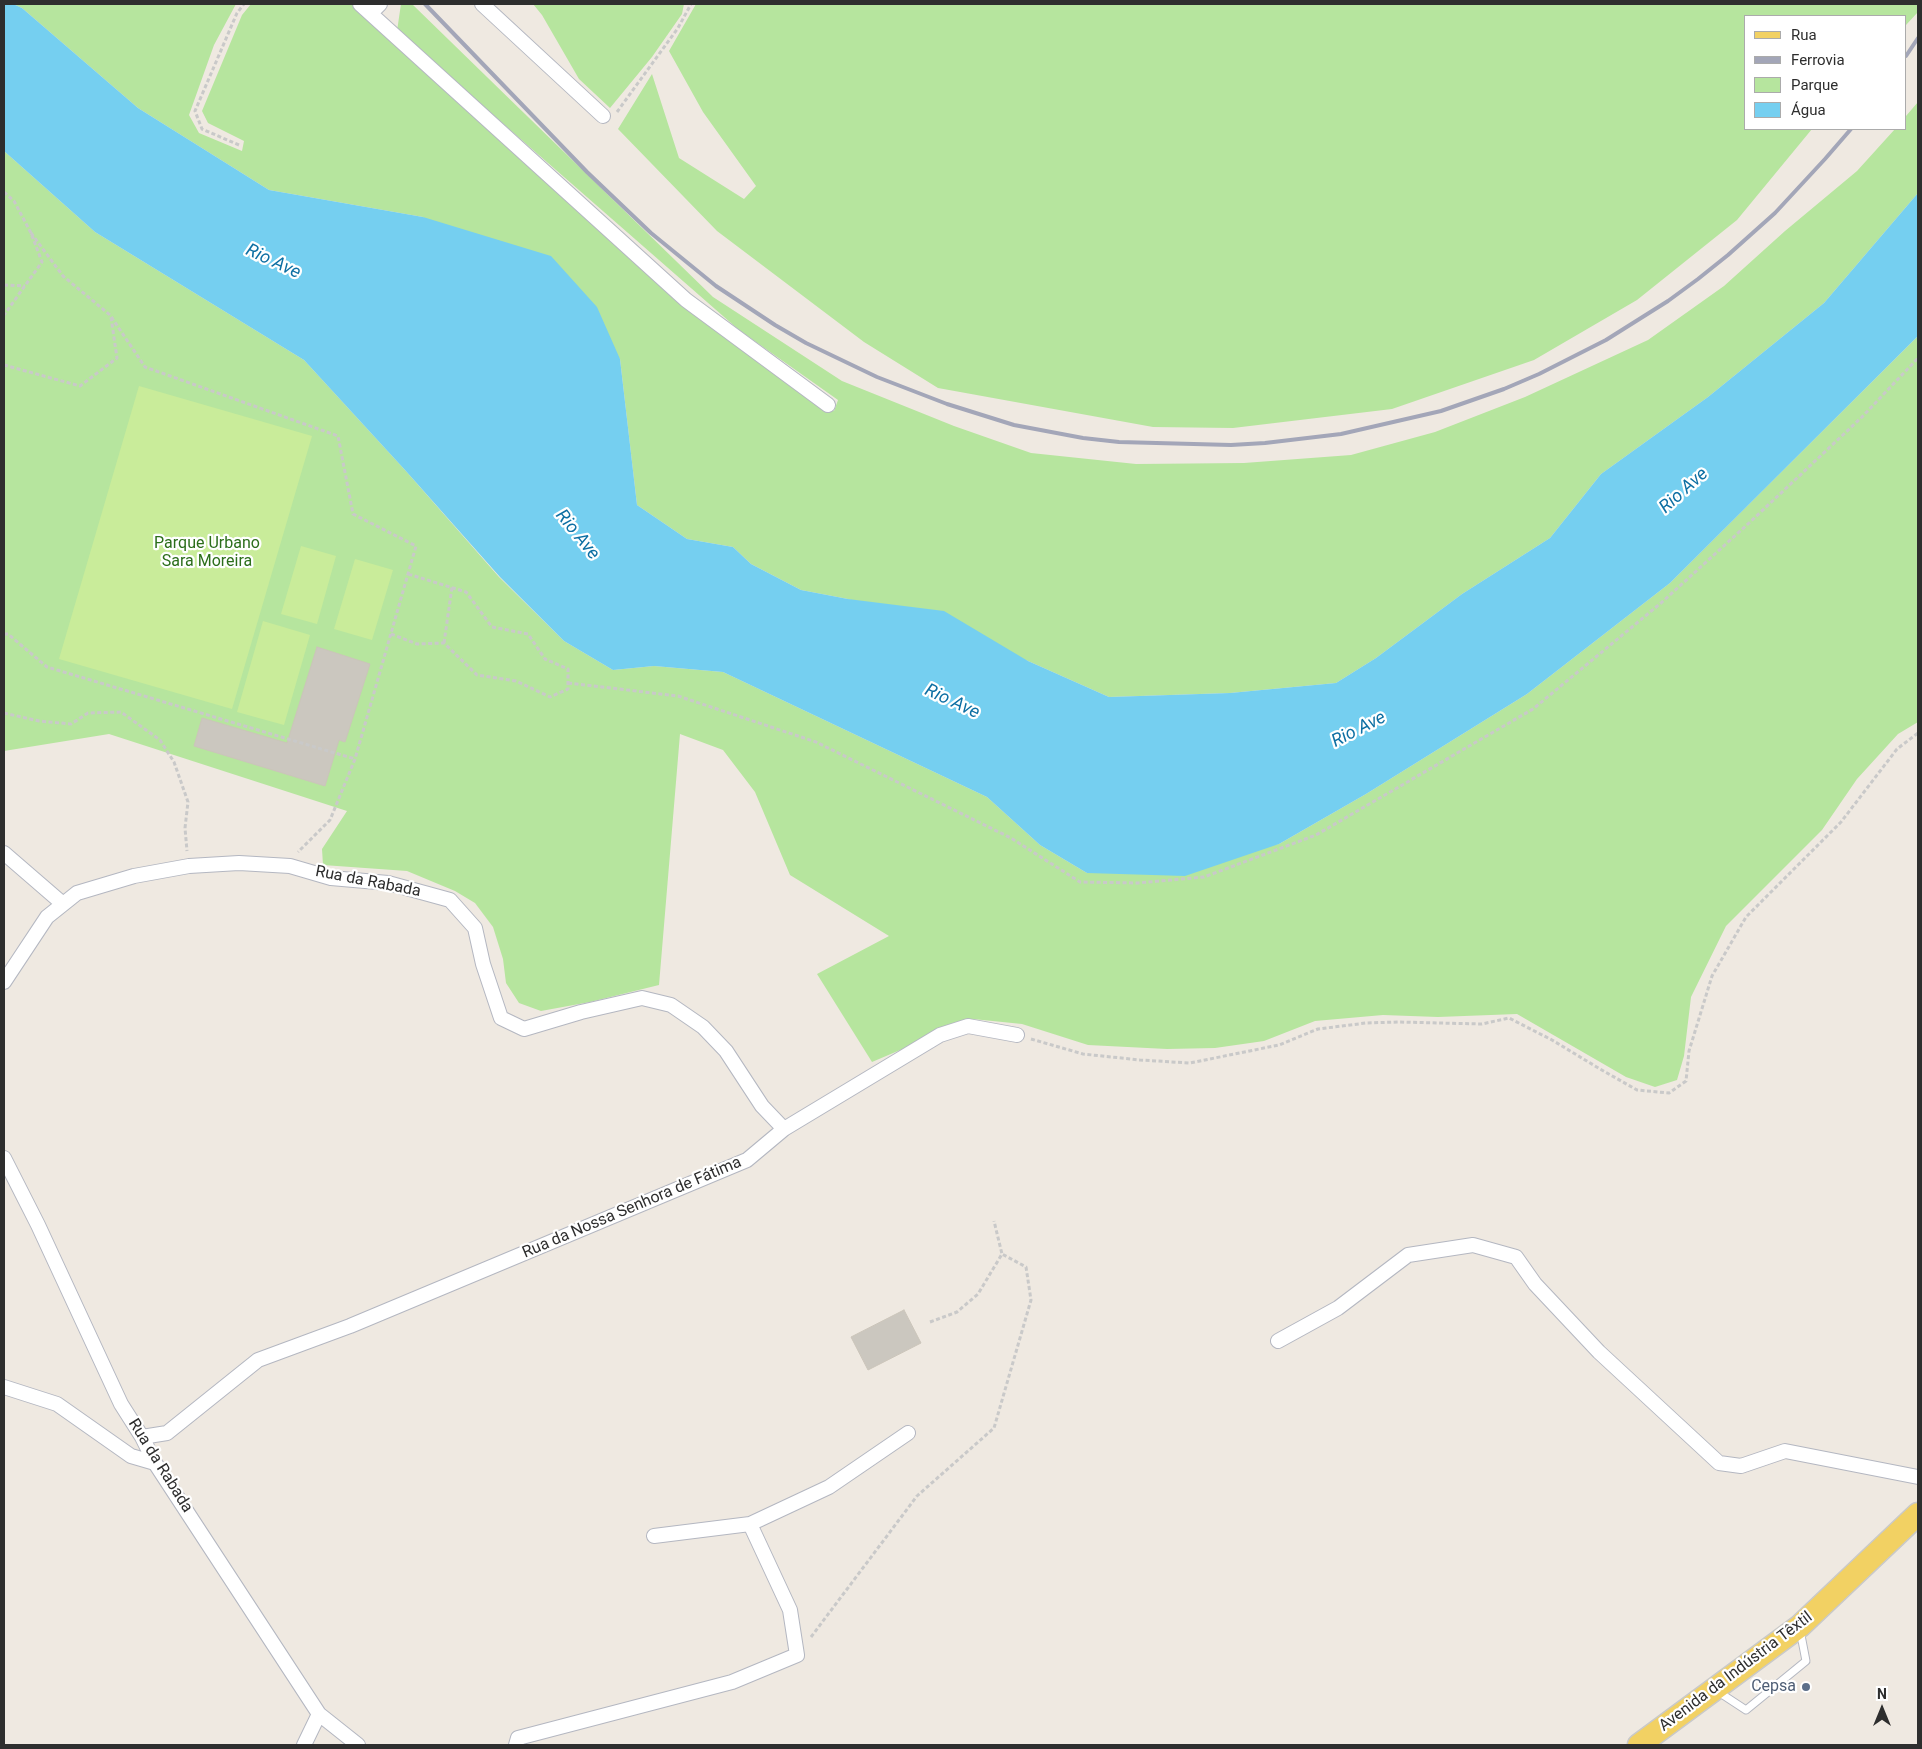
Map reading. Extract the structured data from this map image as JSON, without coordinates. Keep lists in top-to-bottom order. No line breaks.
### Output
{"streets":{"main road":["Avenida da Indústria Têxtil"],"street":["Rua da Rabada","Rua da Nossa Senhora de Fátima"]},"crossings":[["Rua da Rabada","Rua da Nossa Senhora de Fátima"]],"water":["Rio Ave"],"parks":["Parque Urbano Sara Moreira"],"places":["Cepsa"],"legend":["Rua","Ferrovia","Parque","Água"],"north":"top"}
